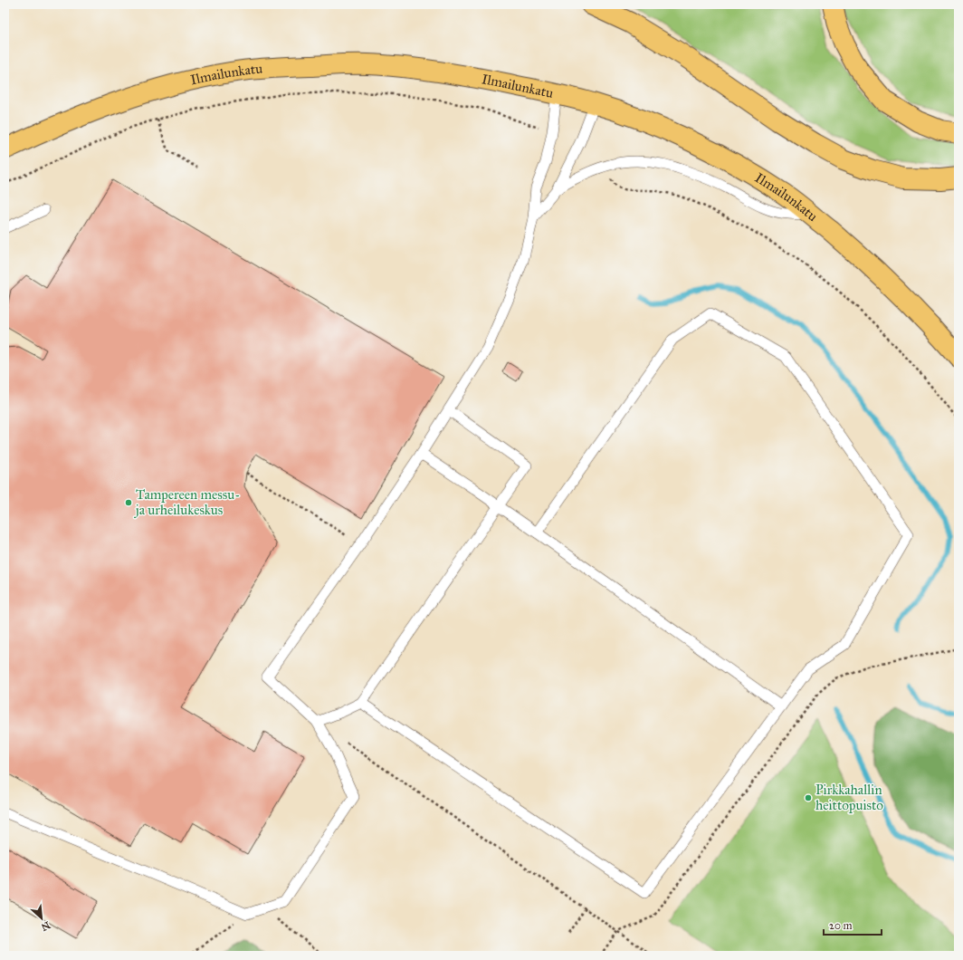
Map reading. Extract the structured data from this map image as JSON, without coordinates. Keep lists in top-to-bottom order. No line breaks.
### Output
{"streets":{"main road":["Ilmailunkatu"]},"places":["Tampereen messu- ja urheilukeskus","Pirkkahallin heittopuisto"],"scale_bar":"20 m","north":"bottom right"}
